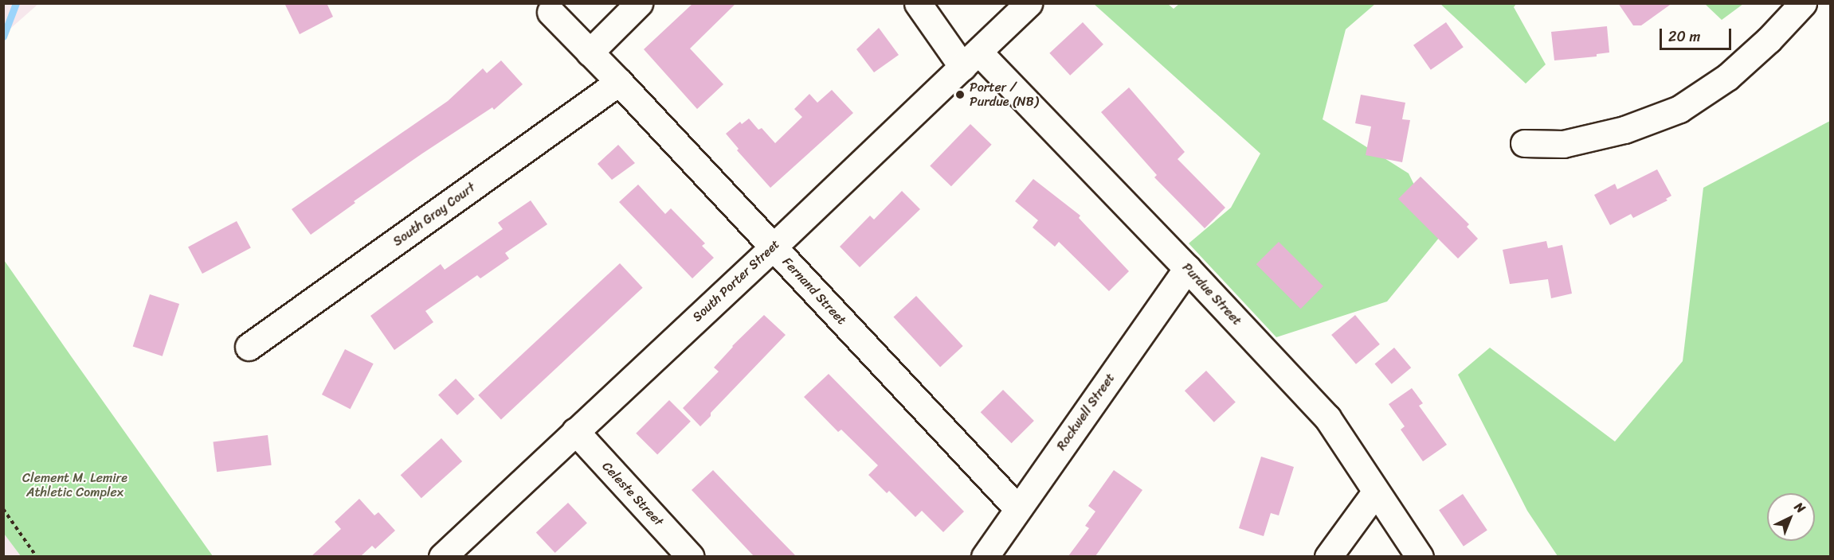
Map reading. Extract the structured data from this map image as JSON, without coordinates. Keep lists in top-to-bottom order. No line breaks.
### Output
{"streets":{"street":["South Gray Court","South Porter Street","Fernand Street","Purdue Street","Rockwell Street","Celeste Street"]},"crossings":[["South Gray Court","Fernand Street"],["South Porter Street","Fernand Street"],["South Porter Street","Purdue Street"],["South Porter Street","Celeste Street"],["Fernand Street","Rockwell Street"],["Purdue Street","Rockwell Street"]],"parks":["Clement M. Lemire Athletic Complex"],"places":["Porter / Purdue (NB)"],"scale_bar":"20 m","north":"top right"}
